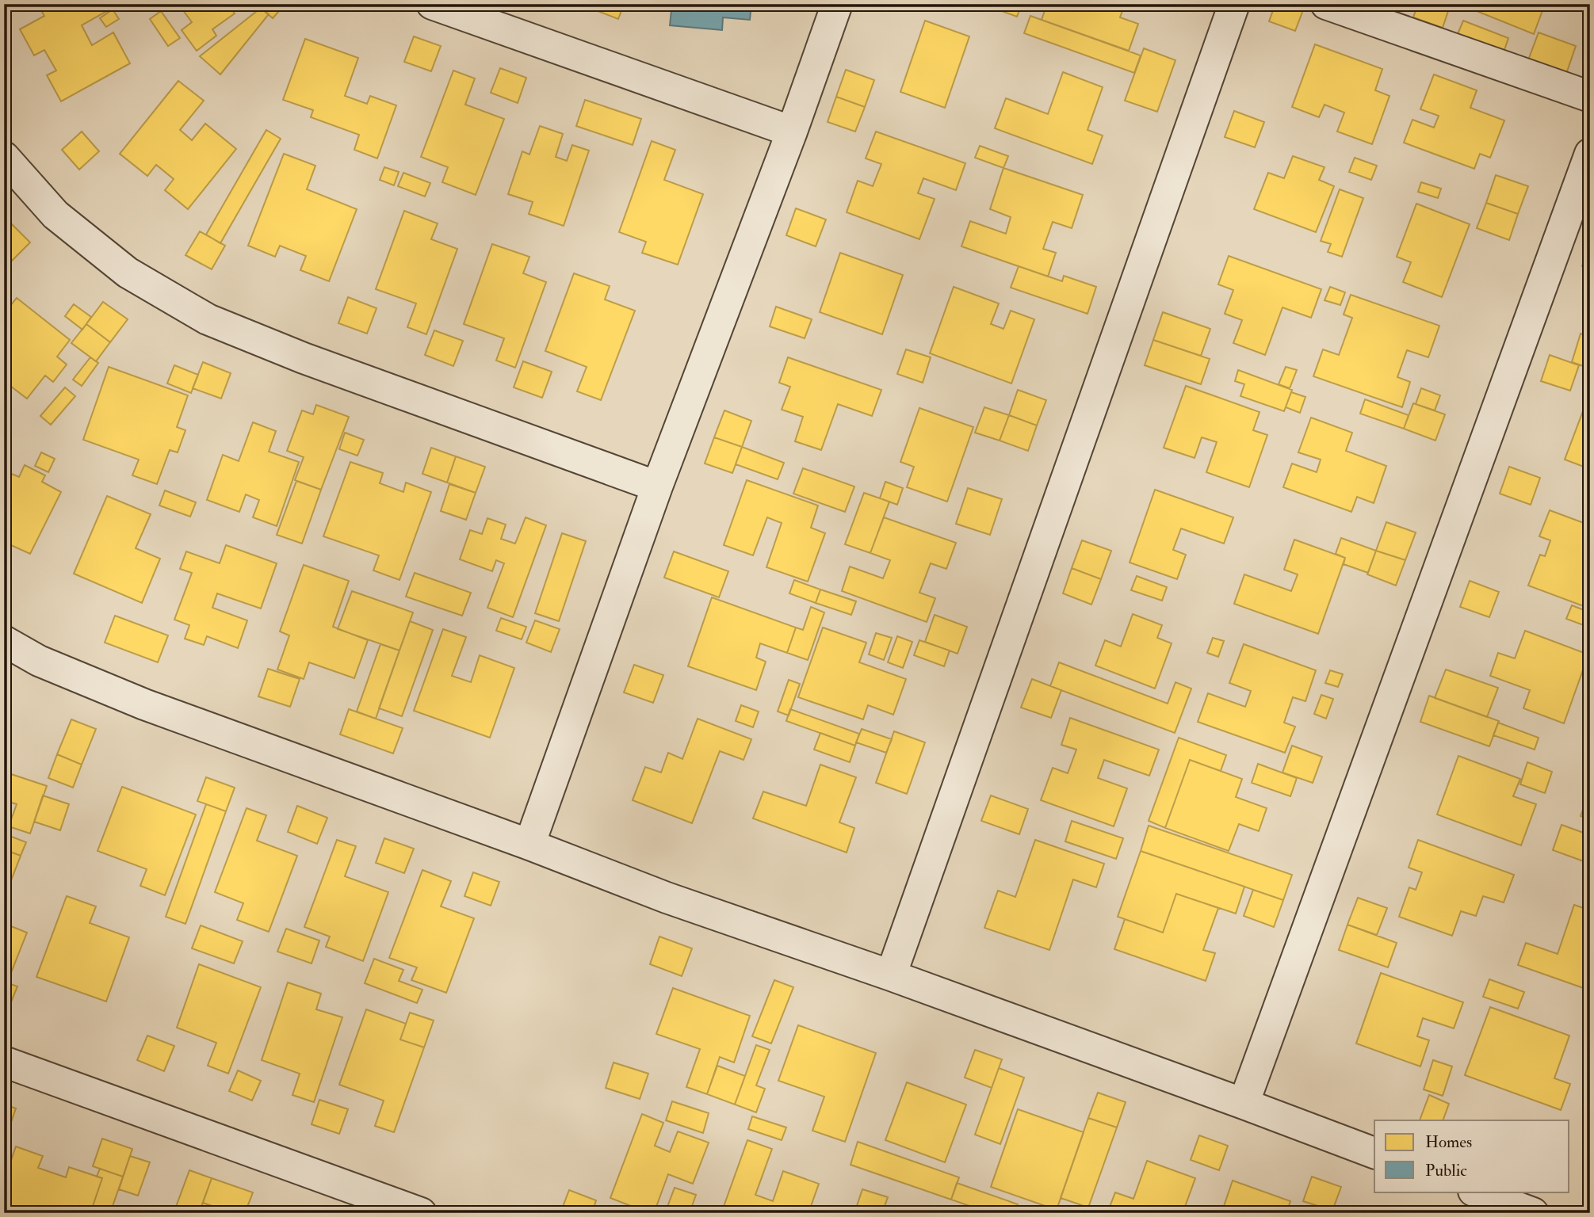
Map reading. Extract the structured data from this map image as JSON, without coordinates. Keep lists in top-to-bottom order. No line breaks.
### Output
{"legend":["Homes","Public"]}
